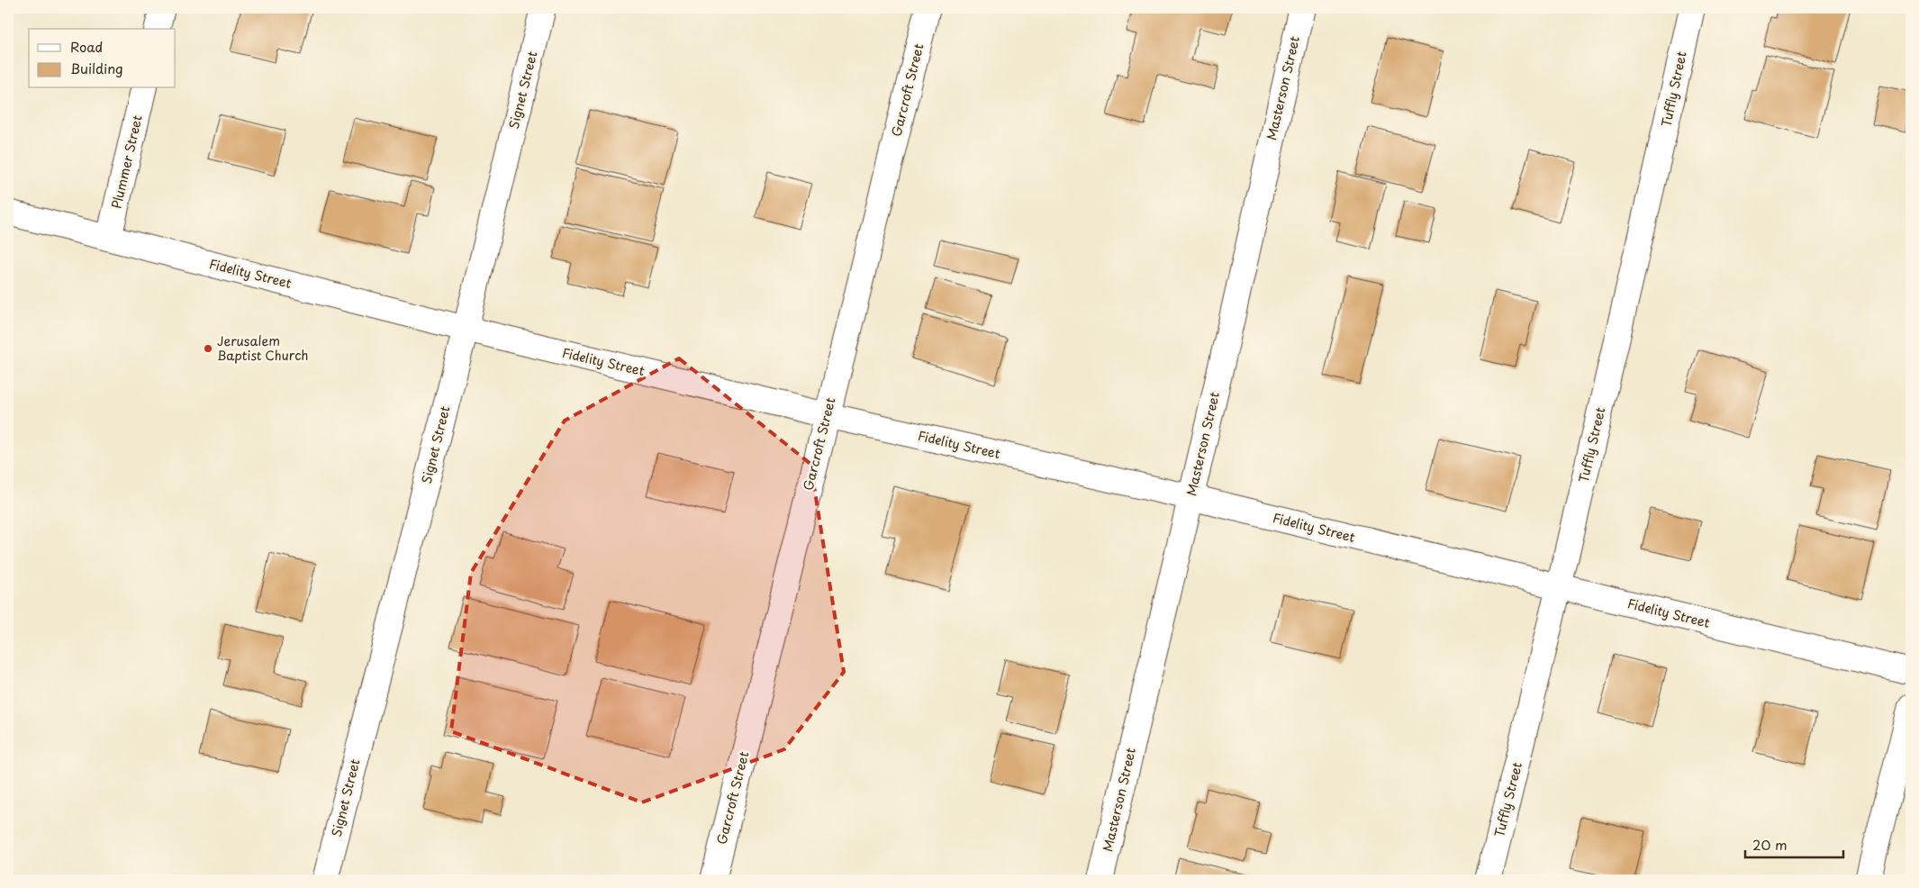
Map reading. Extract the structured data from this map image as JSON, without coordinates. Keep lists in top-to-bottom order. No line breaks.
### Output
{"streets":{"street":["Masterson Street","Tuffly Street","Signet Street","Garcroft Street","Plummer Street","Fidelity Street"]},"crossings":[["Masterson Street","Fidelity Street"],["Tuffly Street","Fidelity Street"],["Signet Street","Fidelity Street"],["Garcroft Street","Fidelity Street"],["Plummer Street","Fidelity Street"]],"places":["Jerusalem Baptist Church"],"legend":["Road","Building"],"scale_bar":"20 m"}
